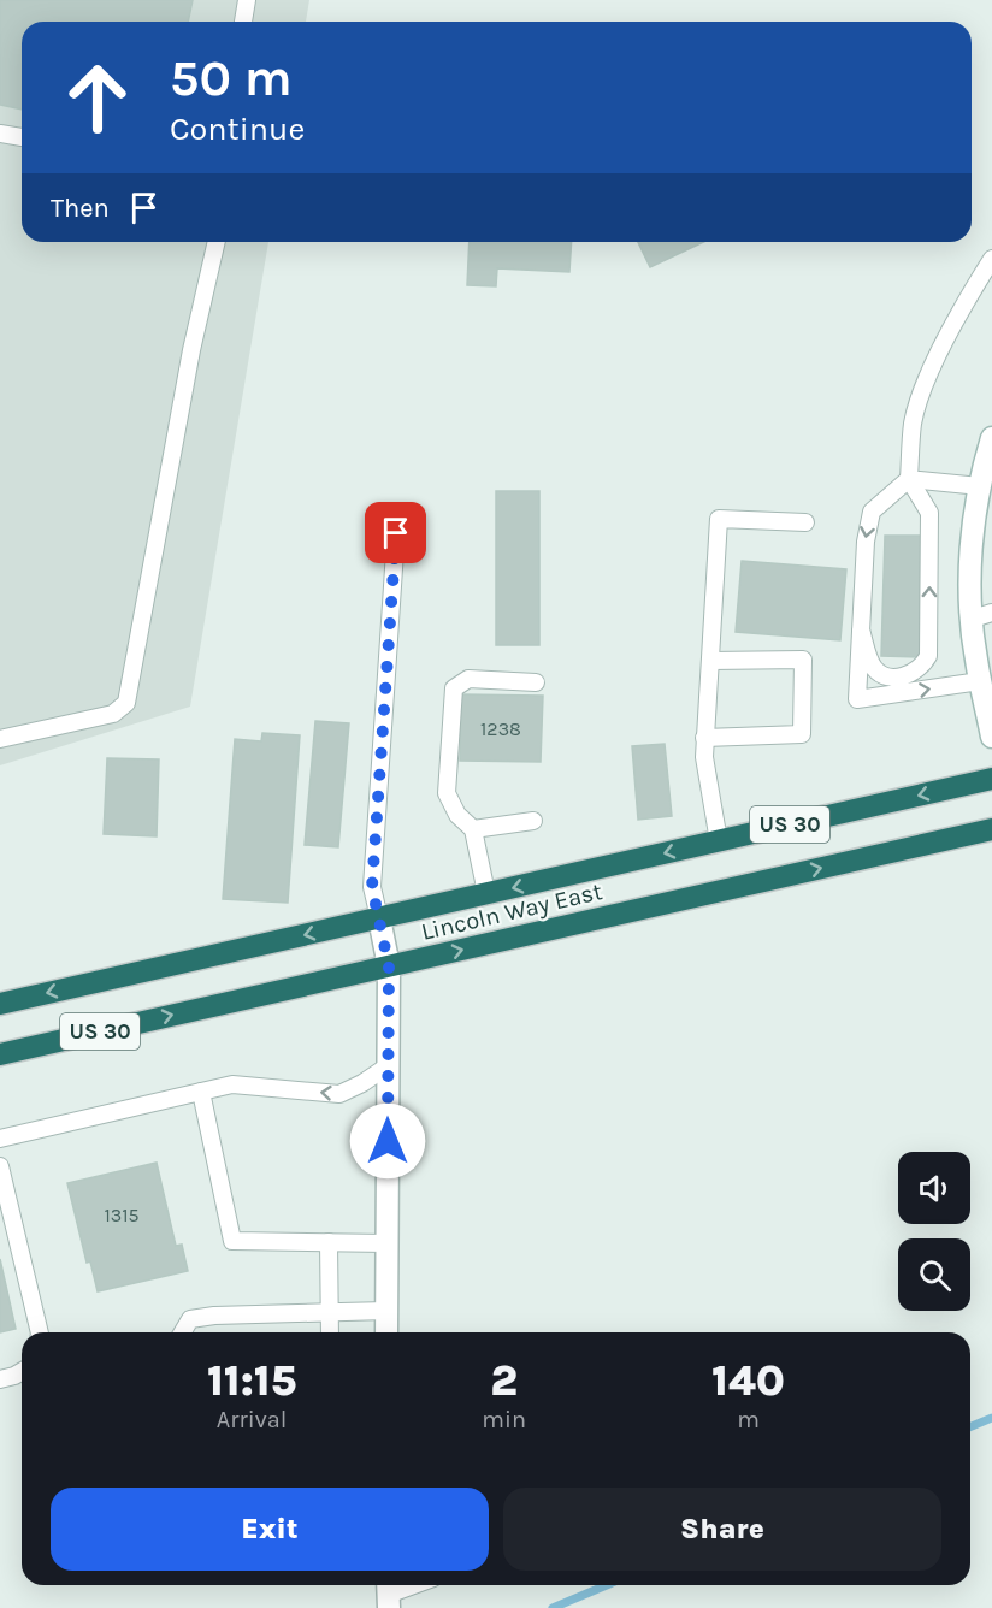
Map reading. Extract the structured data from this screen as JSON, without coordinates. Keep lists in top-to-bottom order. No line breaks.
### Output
{"streets":{"highway":["US 30","Lincoln Way East"]},"house_numbers":["1238","1315"],"page":{"turn":["50 m","Continue"],"then":"Then","eta":["11:15","Arrival","2","min","140","m"],"buttons":["Exit","Share"]}}
